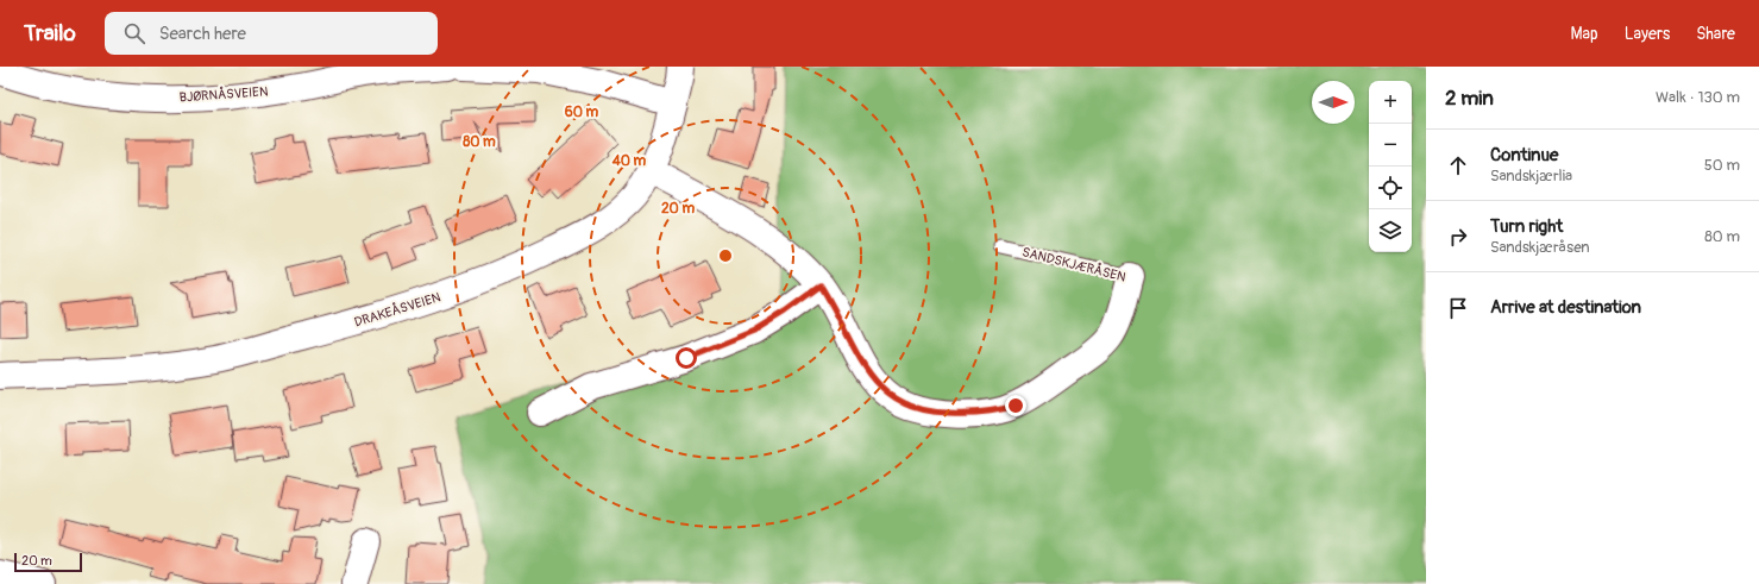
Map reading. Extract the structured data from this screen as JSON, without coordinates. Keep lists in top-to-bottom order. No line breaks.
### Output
{"streets":{"street":["BJØRNÅSVEIEN","SANDSKJÆRÅSEN","DRAKEÅSVEIEN"]},"crossings":[["SANDSKJÆRÅSEN","DRAKEÅSVEIEN"]],"scale_bar":"20 m","north":"right","page":{"header":"Trailo","search":"Search here","nav":["Map","Layers","Share"],"heading":["2 min","Walk · 130 m"],"map_buttons":["+","−"],"list":[["Continue","Sandskjærlia","50 m"],["Turn right","Sandskjæråsen","80 m"],"Arrive at destination"],"scale":"20 m"},"rings":["60 m","80 m","40 m","20 m"]}
